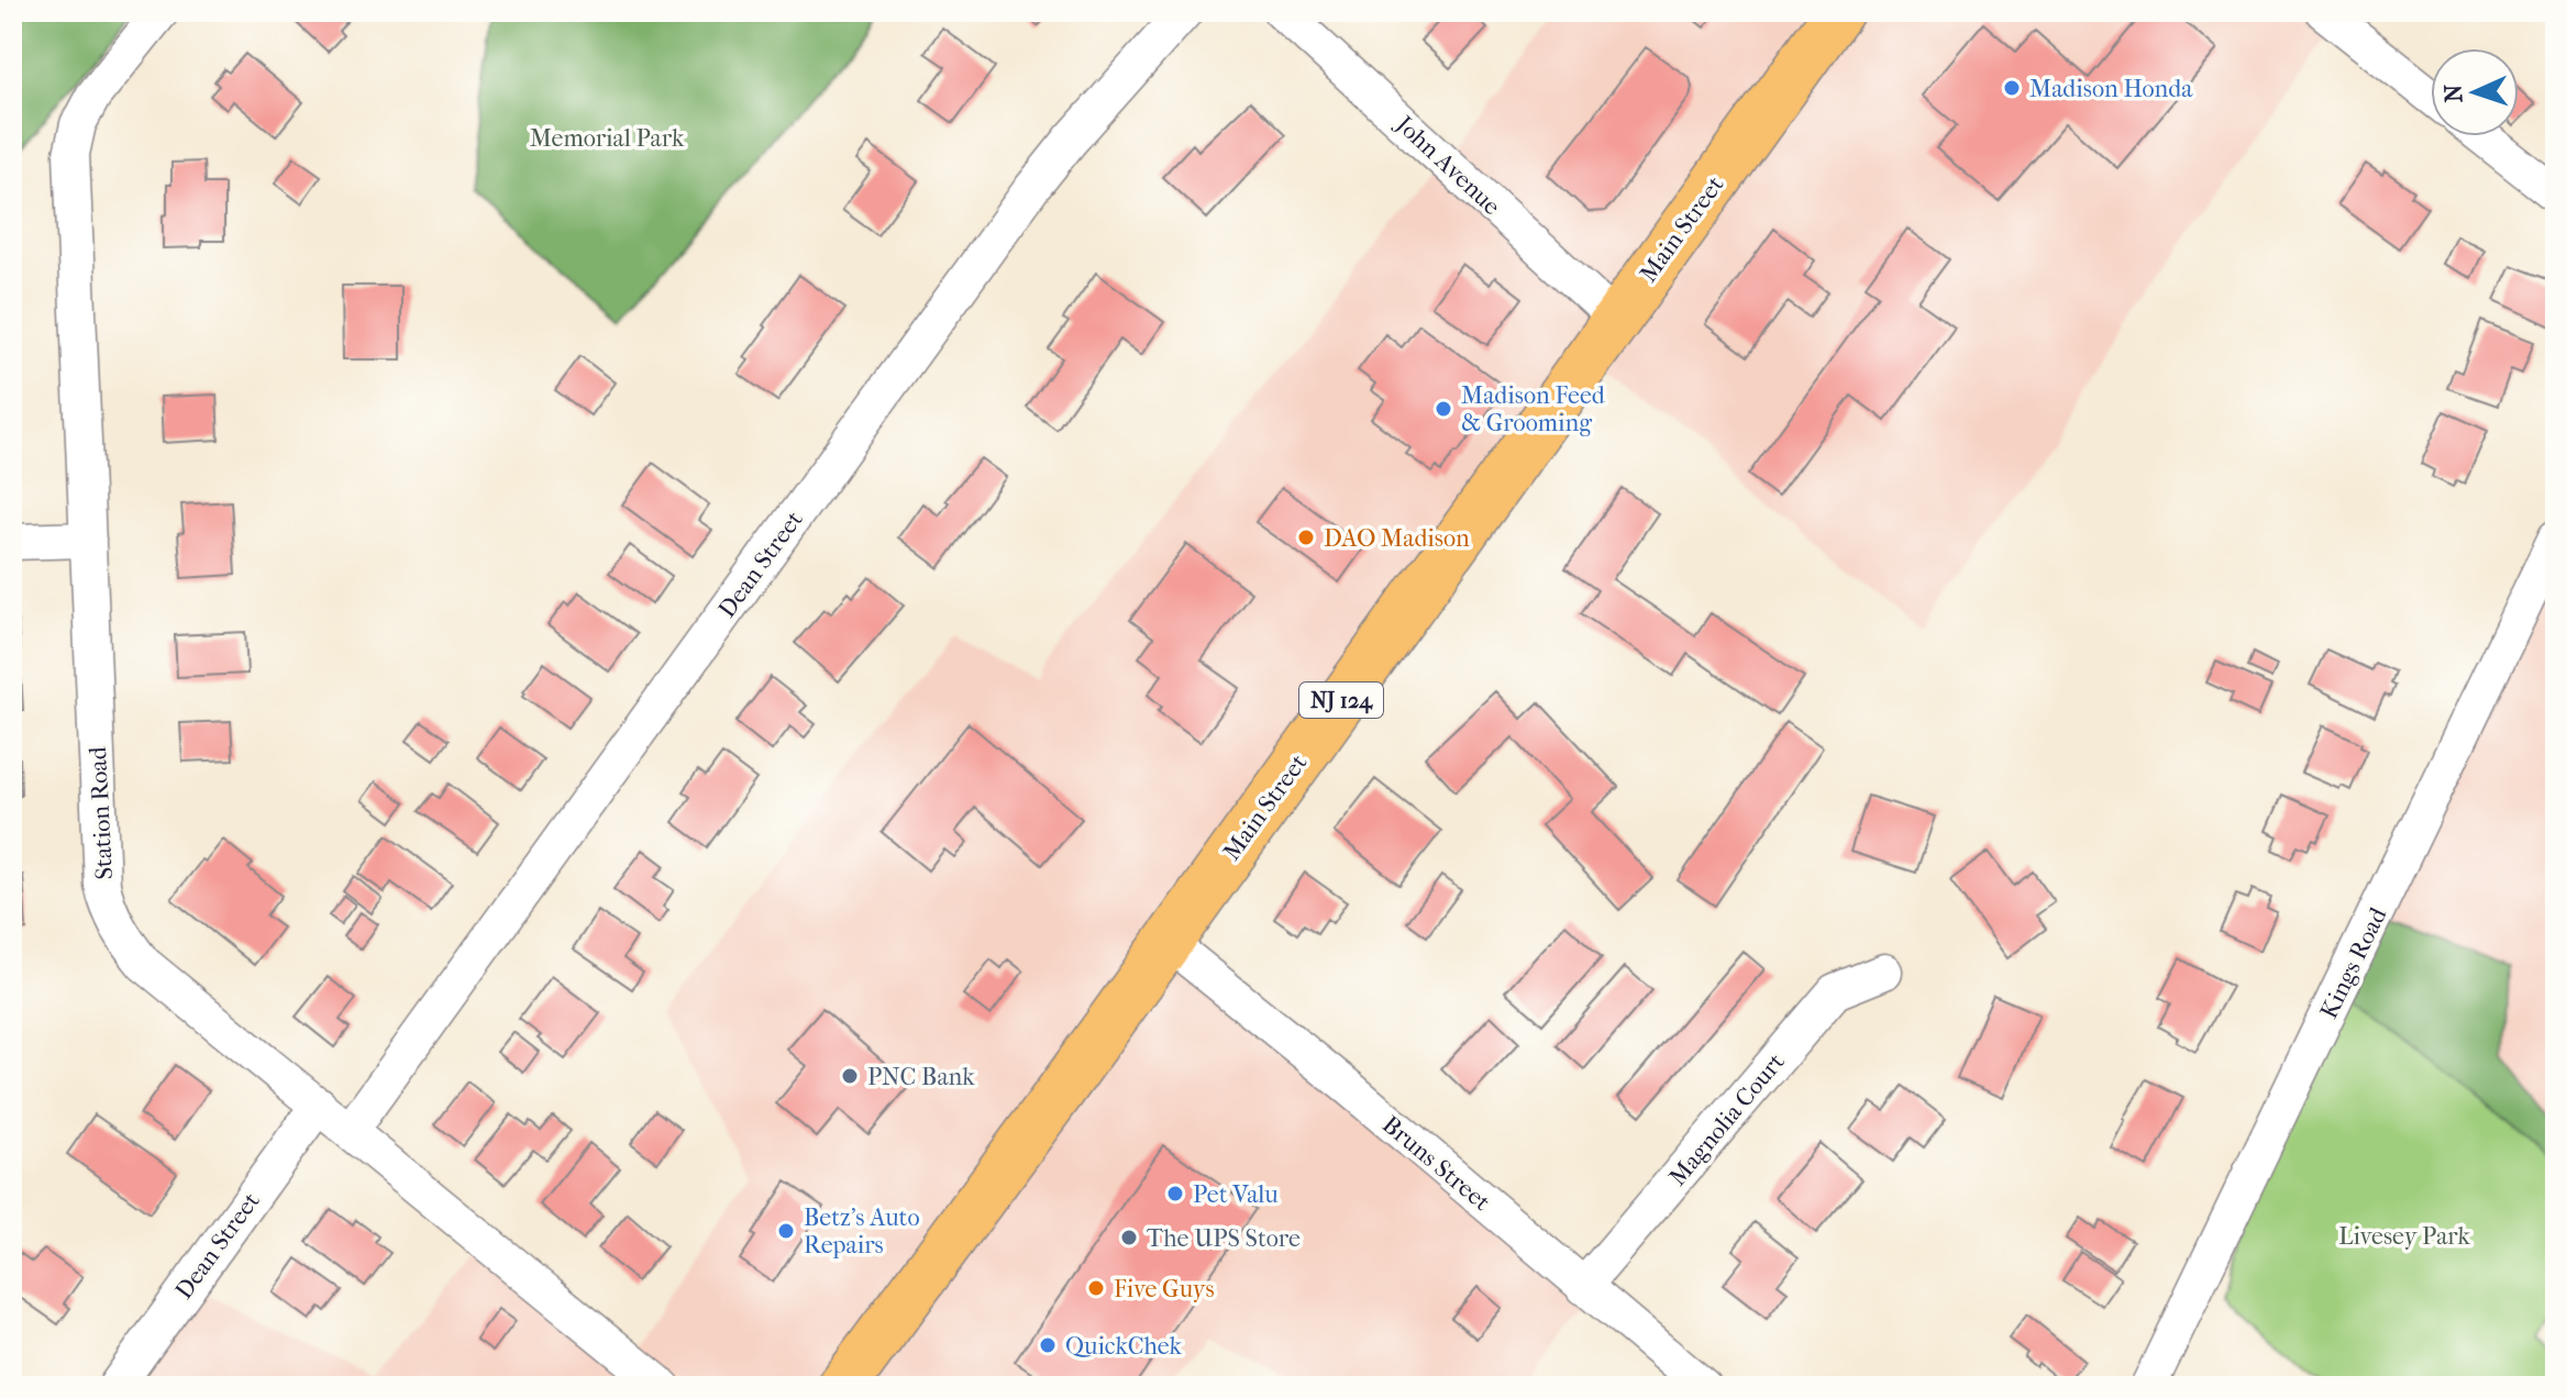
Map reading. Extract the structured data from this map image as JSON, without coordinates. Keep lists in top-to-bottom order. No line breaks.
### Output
{"streets":{"main road":["Main Street","NJ 124"],"street":["John Avenue","Dean Street","Station Road","Kings Road","Magnolia Court","Bruns Street"]},"crossings":[["John Avenue","Main Street"],["Main Street","Bruns Street"],["Dean Street","Station Road"],["Magnolia Court","Bruns Street"]],"parks":["Memorial Park","Livesey Park"],"places":["Madison Honda","Madison Feed & Grooming","DAO Madison","PNC Bank","Pet Valu","Betz's Auto Repairs","The UPS Store","Five Guys","QuickChek"],"north":"left"}
